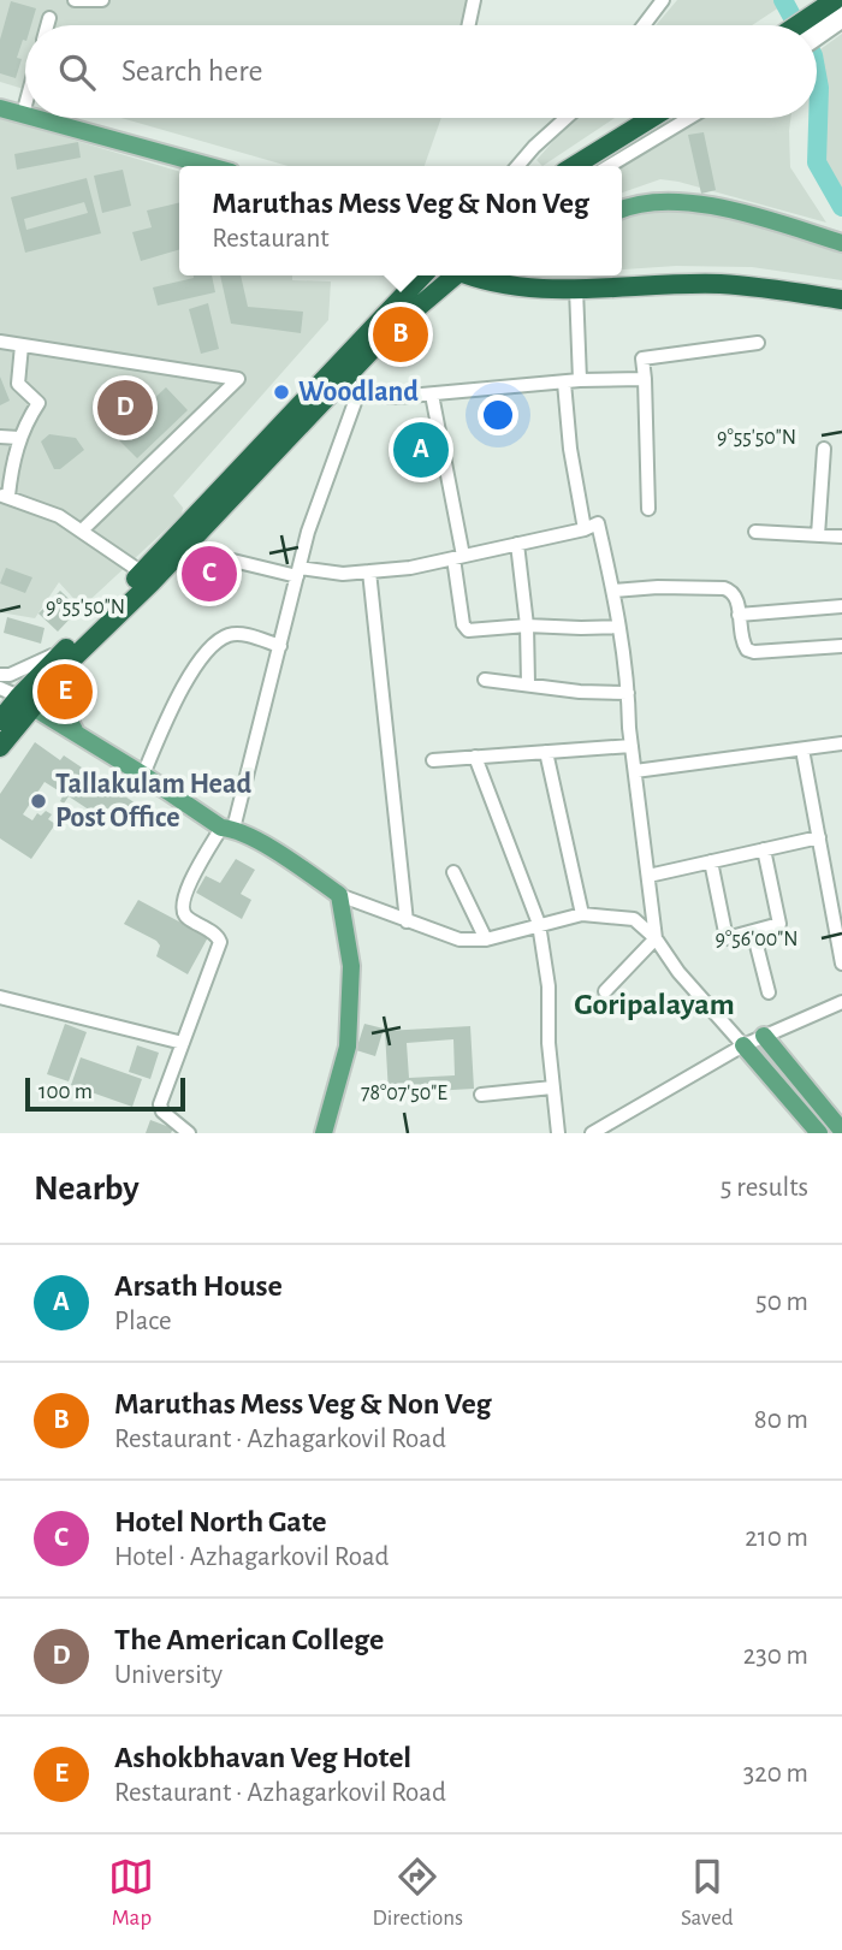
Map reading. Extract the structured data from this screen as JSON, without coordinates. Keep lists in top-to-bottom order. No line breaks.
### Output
{"districts":["Goripalayam"],"places":["Woodland","Tallakulam Head Post Office"],"scale_bar":"100 m","page":{"search":"Search here","popup":["Maruthas Mess Veg & Non Veg","Restaurant"],"pins":["B","D","A","C","E"],"scale":"100 m","heading":["Nearby","5 results"],"list":[{"mark":"A","name":"Arsath House","note":"Place","value":"50 m"},{"mark":"B","name":"Maruthas Mess Veg & Non Veg","note":"Restaurant · Azhagarkovil Road","value":"80 m"},{"mark":"C","name":"Hotel North Gate","note":"Hotel · Azhagarkovil Road","value":"210 m"},{"mark":"D","name":"The American College","note":"University","value":"230 m"},{"mark":"E","name":"Ashokbhavan Veg Hotel","note":"Restaurant · Azhagarkovil Road","value":"320 m"}],"nav":["Map","Directions","Saved"]},"coordinates":["9°55'50\"N","9°56'00\"N","78°07'50\"E"]}
